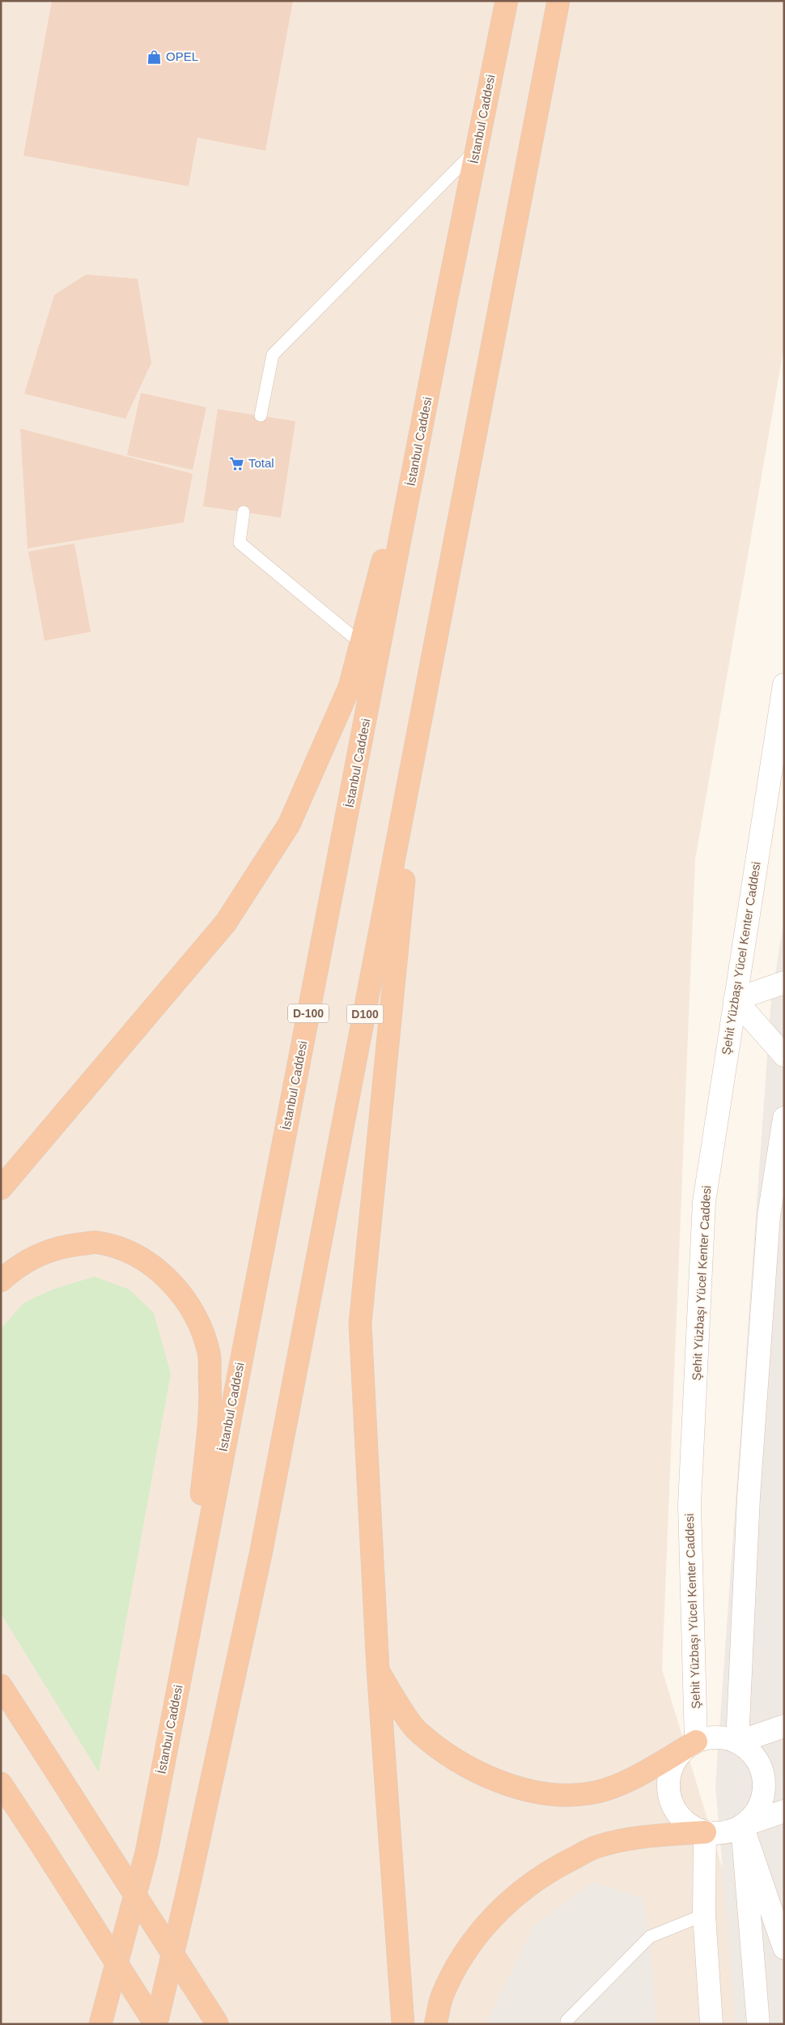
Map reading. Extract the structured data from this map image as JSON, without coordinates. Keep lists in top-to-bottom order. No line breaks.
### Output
{"streets":{"highway":["İstanbul Caddesi","D-100","D100"],"street":["Şehit Yüzbaşı Yücel Kenter Caddesi"]},"places":{"shop":["OPEL"],"supermarket":["Total"]}}
